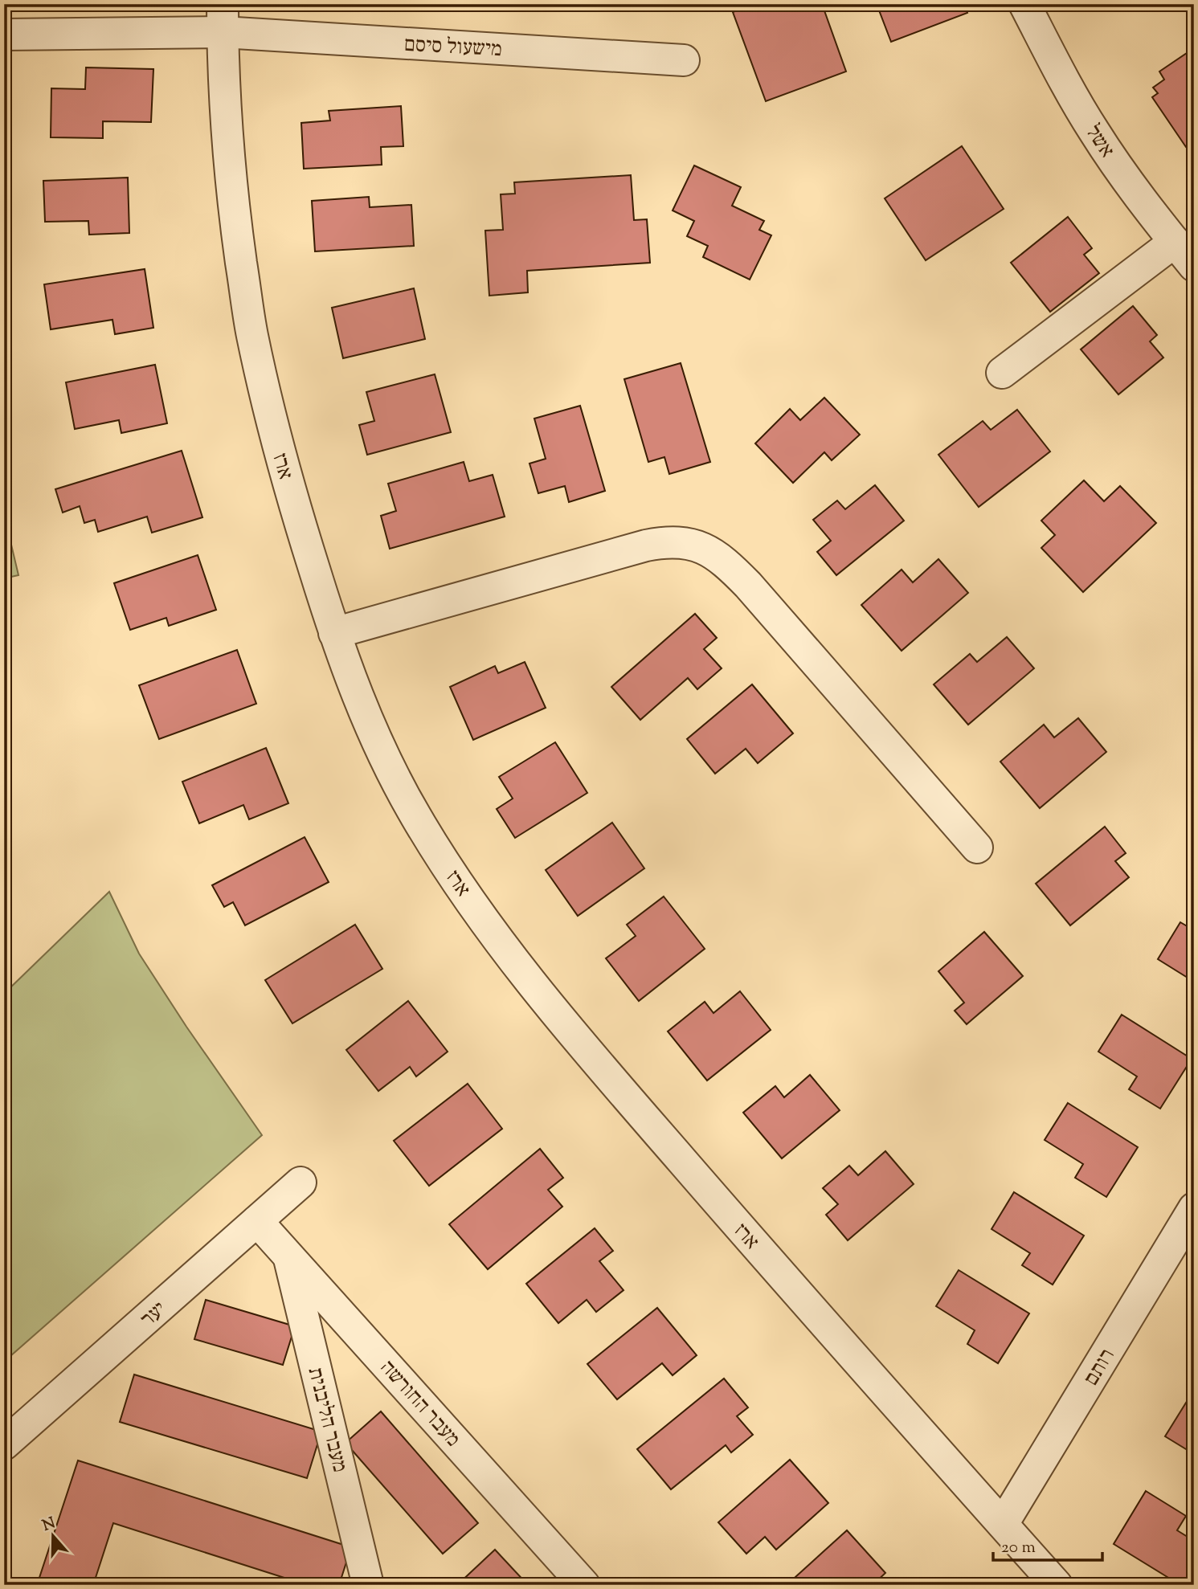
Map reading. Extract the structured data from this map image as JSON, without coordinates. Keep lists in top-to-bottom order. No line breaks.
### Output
{"streets":{"street":["מישעול סיסם","אשל","ארז","יער","רותם","מעבר החורשה","מעבר הליבנית"]},"crossings":[["מישעול סיסם","ארז"],["ארז","רותם"],["יער","מעבר החורשה"],["מעבר החורשה","מעבר הליבנית"]],"scale_bar":"20 m","north":"top"}
